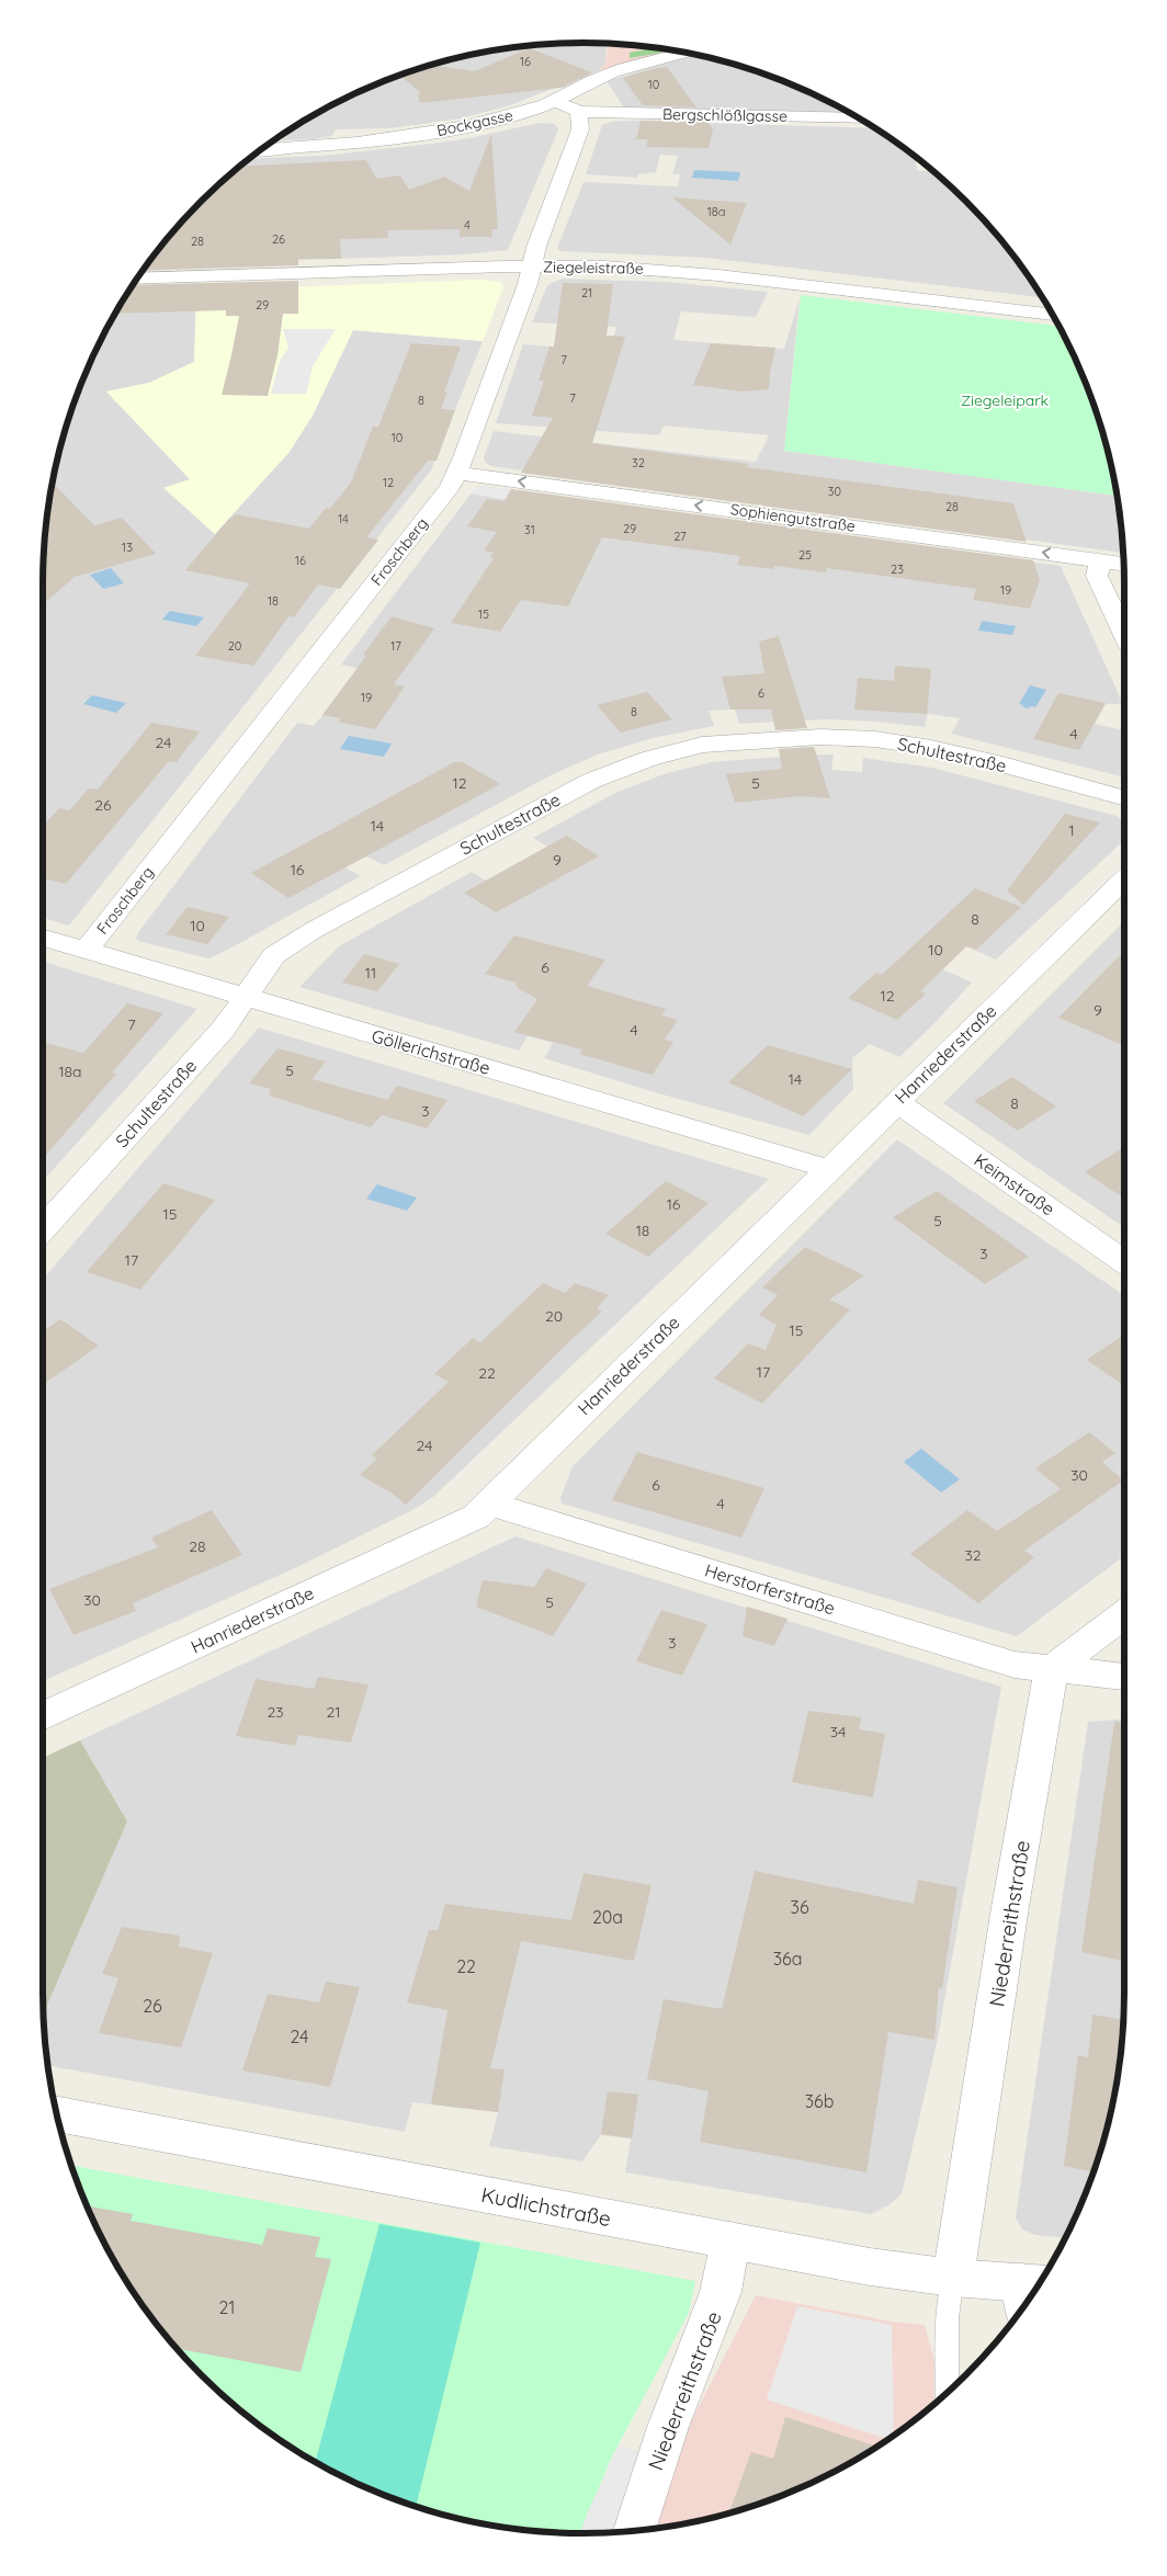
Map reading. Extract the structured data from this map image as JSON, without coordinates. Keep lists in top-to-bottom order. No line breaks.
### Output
{"streets":{"street":["Bergschlößlgasse","Bockgasse","Ziegeleistraße","Sophiengutstraße","Froschberg","Schultestraße","Göllerichstraße","Hanriederstraße","Keimstraße","Herstorferstraße","Niederreithstraße","Kudlichstraße"]},"crossings":[["Bergschlößlgasse","Froschberg"],["Ziegeleistraße","Froschberg"],["Sophiengutstraße","Froschberg"],["Froschberg","Göllerichstraße"],["Schultestraße","Göllerichstraße"],["Göllerichstraße","Hanriederstraße"],["Hanriederstraße","Keimstraße"],["Hanriederstraße","Herstorferstraße"],["Herstorferstraße","Niederreithstraße"],["Niederreithstraße","Kudlichstraße"]],"one_way":["Sophiengutstraße"],"parks":["Ziegeleipark"],"house_numbers":["16","10","18a","4","26","28","21","29","7","7","8","10","32","12","30","28","14","29","31","27","13","25","16","23","19","18","15","20","17","6","19","8","4","24","12","5","26","14","1","9","16","8","10","10","6","11","12","9","7","4","5","18a","14","8","3","16","15","5","18","3","17","20","15","17","22","24","30","6","4","28","32","30","5","3","23","21","34","36","20a","36a","22","26","24","36b","21"]}
